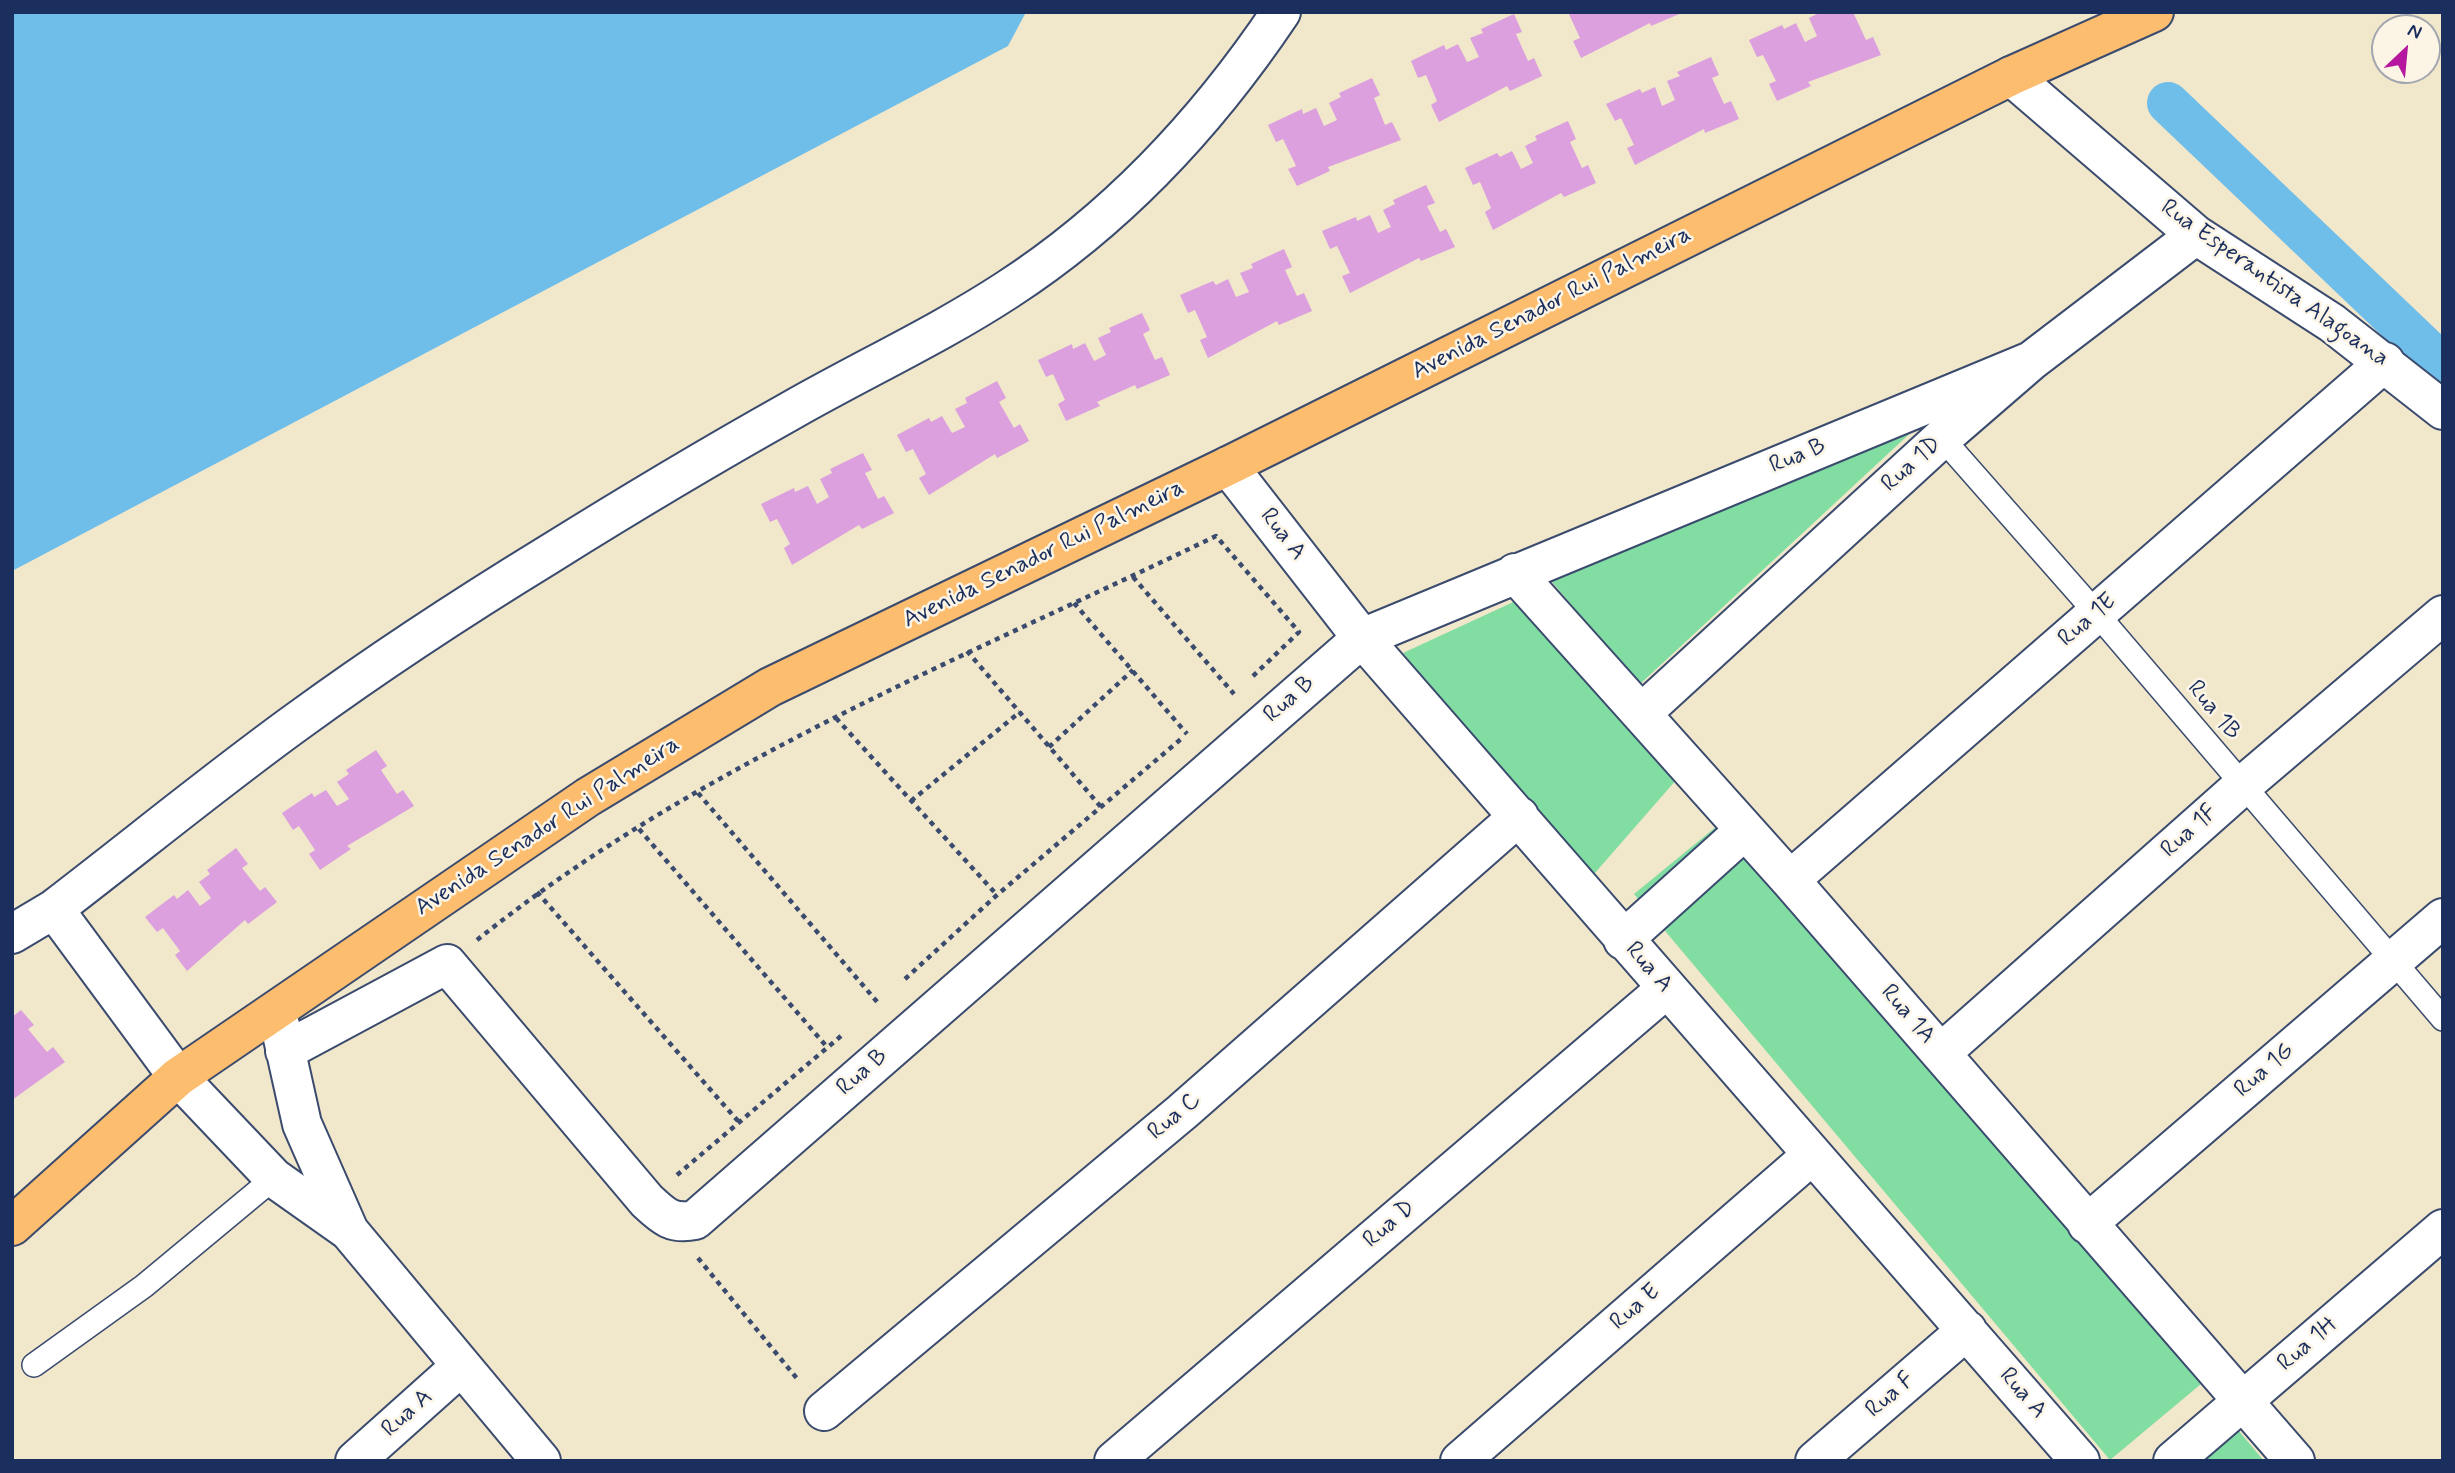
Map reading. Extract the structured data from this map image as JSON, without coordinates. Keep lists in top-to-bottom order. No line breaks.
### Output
{"streets":{"main road":["Avenida Senador Rui Palmeira"],"street":["Rua Esperantista Alagoana","Rua B","Rua 1D","Rua A","Rua 1E","Rua 1F","Rua 1A","Rua 1G","Rua C","Rua D","Rua E","Rua 1H","Rua F"],"lane":["Rua 1B"]},"crossings":[["Rua Esperantista Alagoana","Avenida Senador Rui Palmeira"],["Rua Esperantista Alagoana","Rua 1D"],["Rua Esperantista Alagoana","Rua 1E"],["Avenida Senador Rui Palmeira","Rua A"],["Rua B","Rua 1D"],["Rua B","Rua A"],["Rua B","Rua 1A"],["Rua 1D","Rua 1B"],["Rua 1D","Rua 1A"],["Rua A","Rua C"],["Rua A","Rua D"],["Rua A","Rua E"],["Rua A","Rua F"],["Rua 1E","Rua 1B"],["Rua 1E","Rua 1A"],["Rua 1B","Rua 1F"],["Rua 1B","Rua 1G"],["Rua 1F","Rua 1A"],["Rua 1A","Rua 1G"],["Rua 1A","Rua 1H"]],"north":"top right"}
